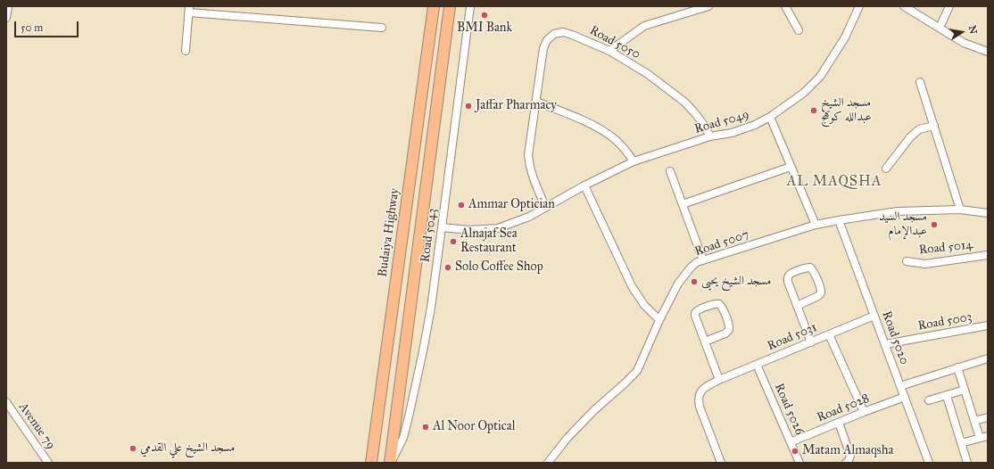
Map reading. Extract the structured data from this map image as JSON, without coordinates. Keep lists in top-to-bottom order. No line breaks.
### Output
{"streets":{"main road":["Budaiya Highway"],"street":["Road 5050","Road 5049","Road 5043","Road 5007","Road 5014","Road 5003","Road 5031","Road 5020","Road 5028","Road 5026","Avenue 79"]},"crossings":[["Road 5050","Road 5049"],["Road 5049","Road 5043"],["Road 5007","Road 5020"],["Road 5003","Road 5020"],["Road 5031","Road 5020"],["Road 5031","Road 5026"],["Road 5020","Road 5028"],["Road 5028","Road 5026"]],"districts":["AL MAQSHA"],"places":["BMI Bank","Jaffar Pharmacy","مسجد الشيخ عبدالله كوهج","Ammar Optician","مسجد السيد عبدالإمام","Alnajaf Sea Restaurant","Solo Coffee Shop","مسجد الشيخ يحيى","Al Noor Optical","مسجد الشيخ علي القدمي","Matam Almaqsha"],"scale_bar":"50 m","north":"right"}
